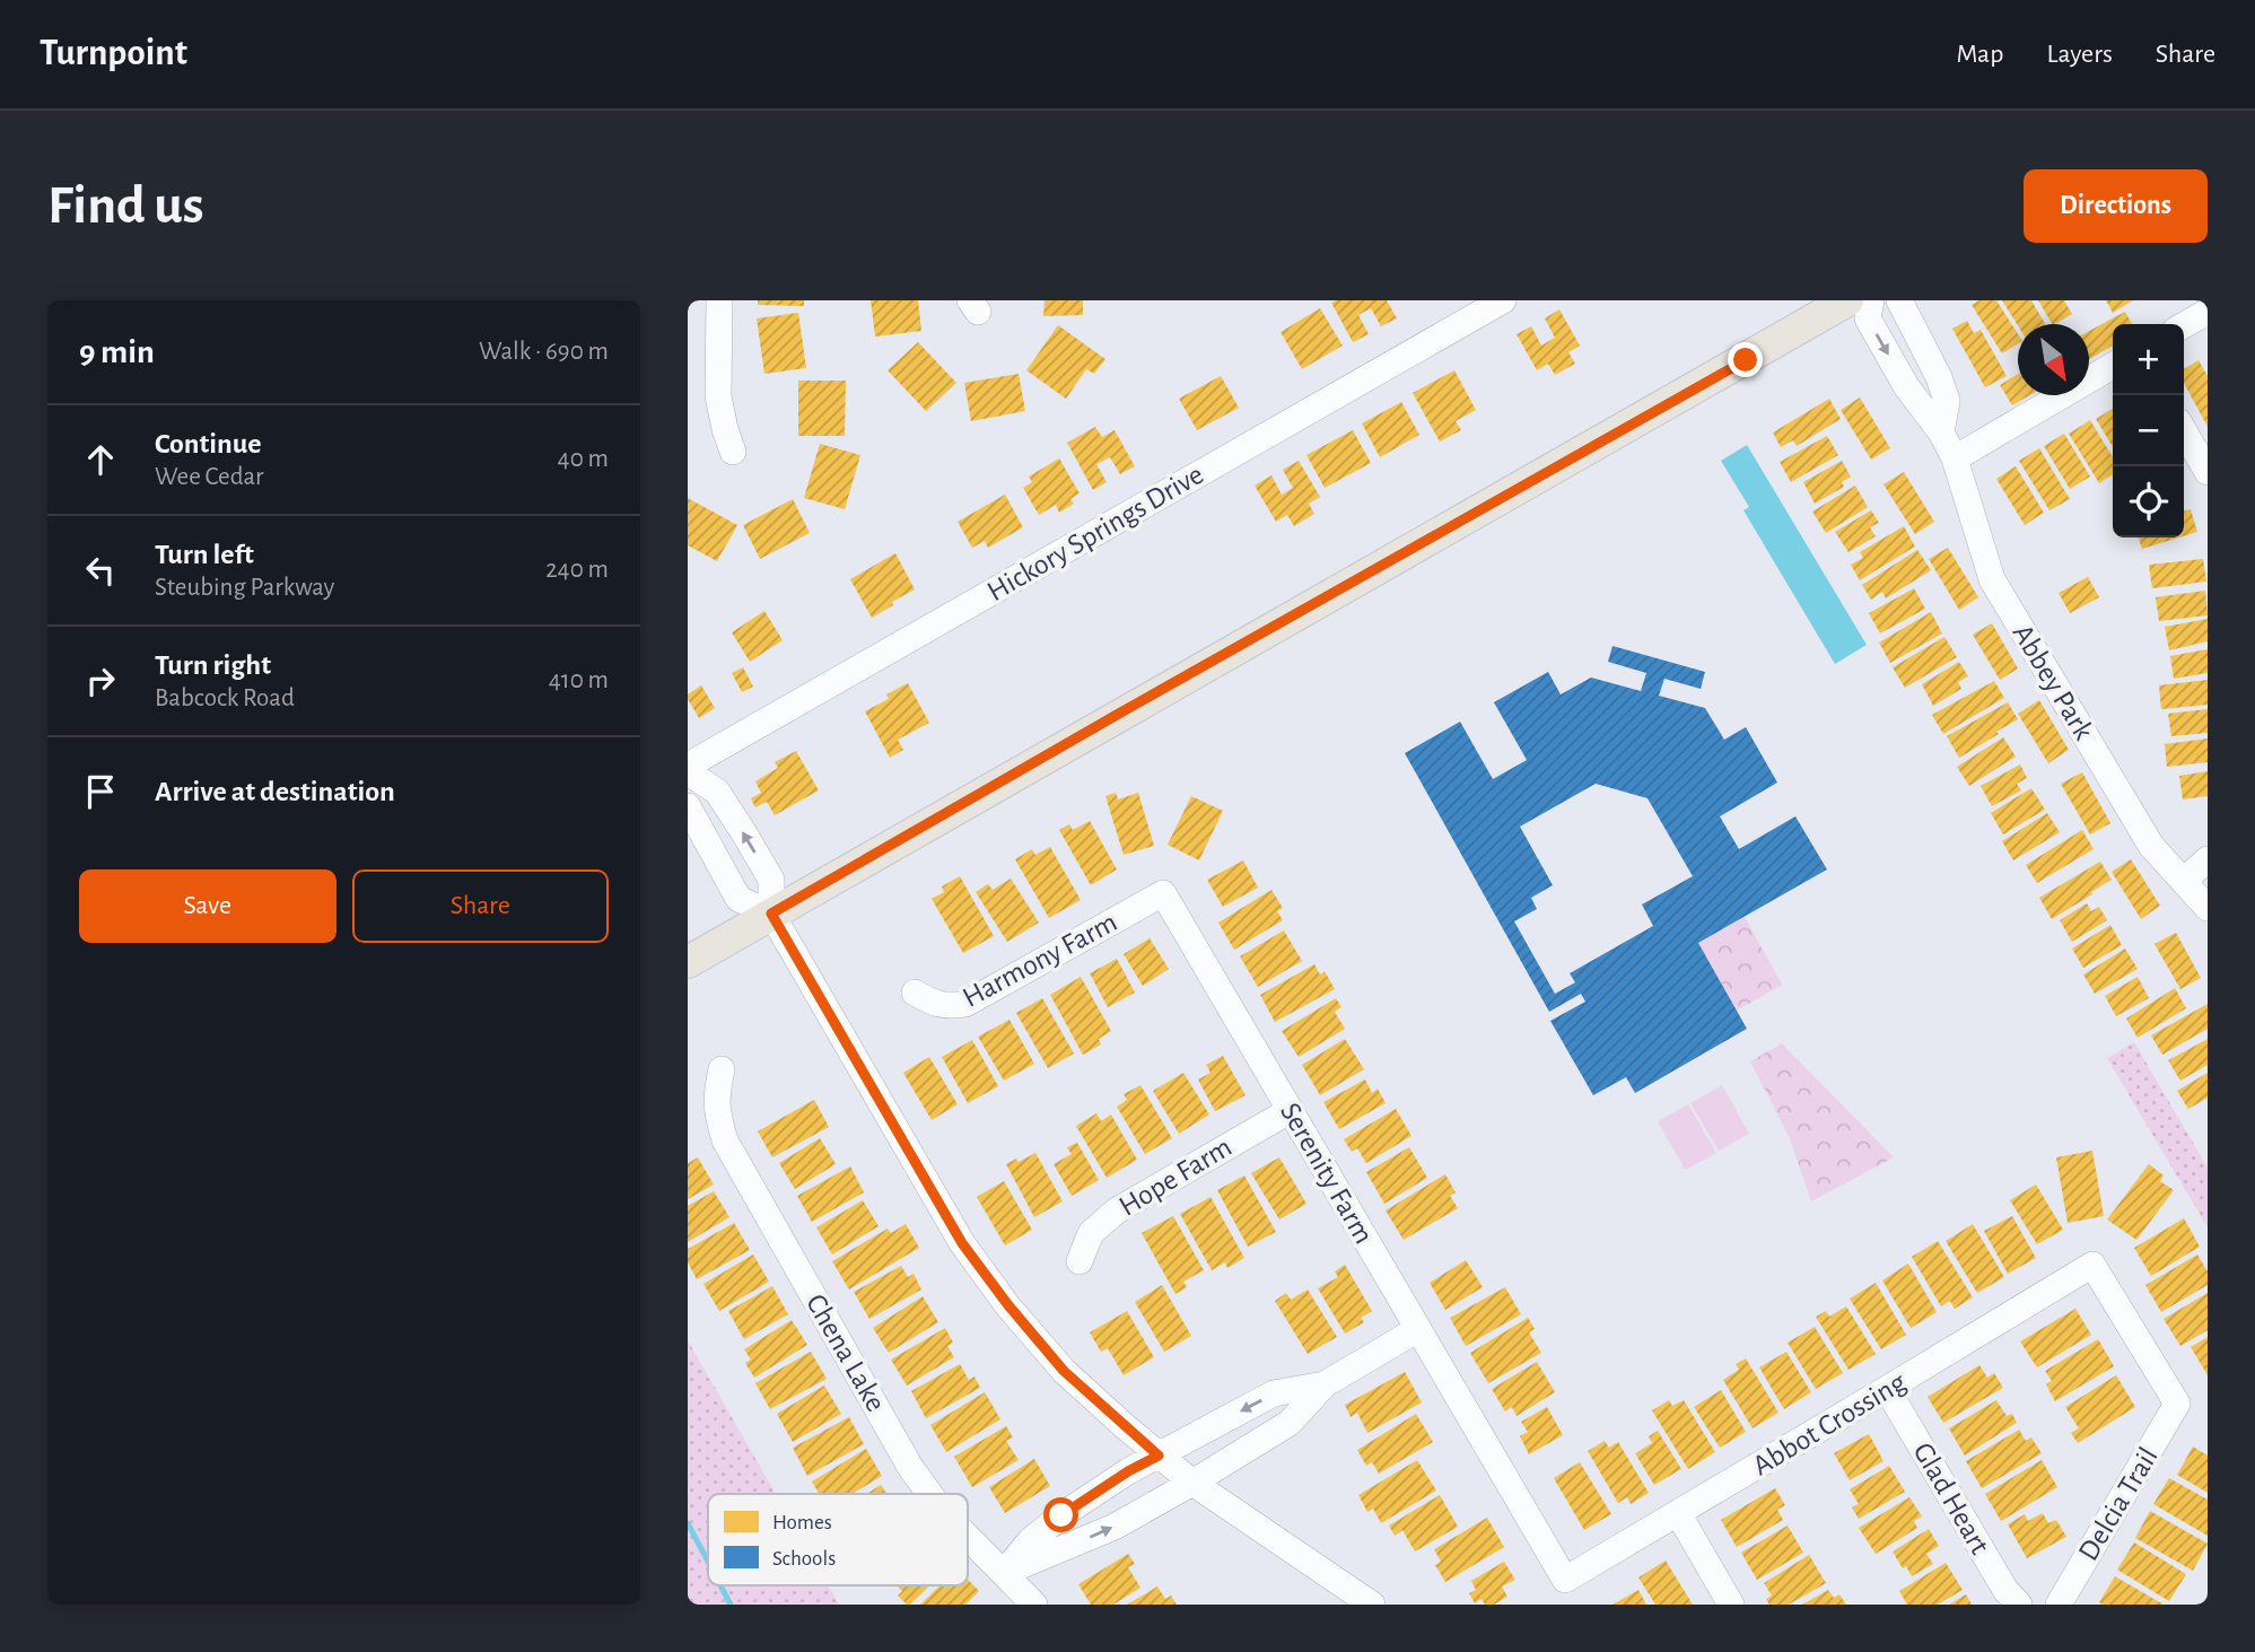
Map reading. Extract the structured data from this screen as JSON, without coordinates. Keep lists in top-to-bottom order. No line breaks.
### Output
{"streets":{"street":["Hickory Springs Drive","Abbey Park","Harmony Farm","Serenity Farm","Hope Farm","Chena Lake","Abbot Crossing","Glad Heart","Delcia Trail"]},"crossings":[["Harmony Farm","Serenity Farm"],["Serenity Farm","Hope Farm"],["Serenity Farm","Abbot Crossing"],["Abbot Crossing","Glad Heart"],["Abbot Crossing","Delcia Trail"]],"legend":["Homes","Schools"],"north":"bottom right","page":{"header":"Turnpoint","nav":["Map","Layers","Share"],"buttons":["Directions",["Save","Share"]],"title":"Find us","heading":["9 min","Walk · 690 m"],"map_buttons":["+","−"],"list":[["Continue","Wee Cedar","40 m"],["Turn left","Steubing Parkway","240 m"],["Turn right","Babcock Road","410 m"],"Arrive at destination"]}}
